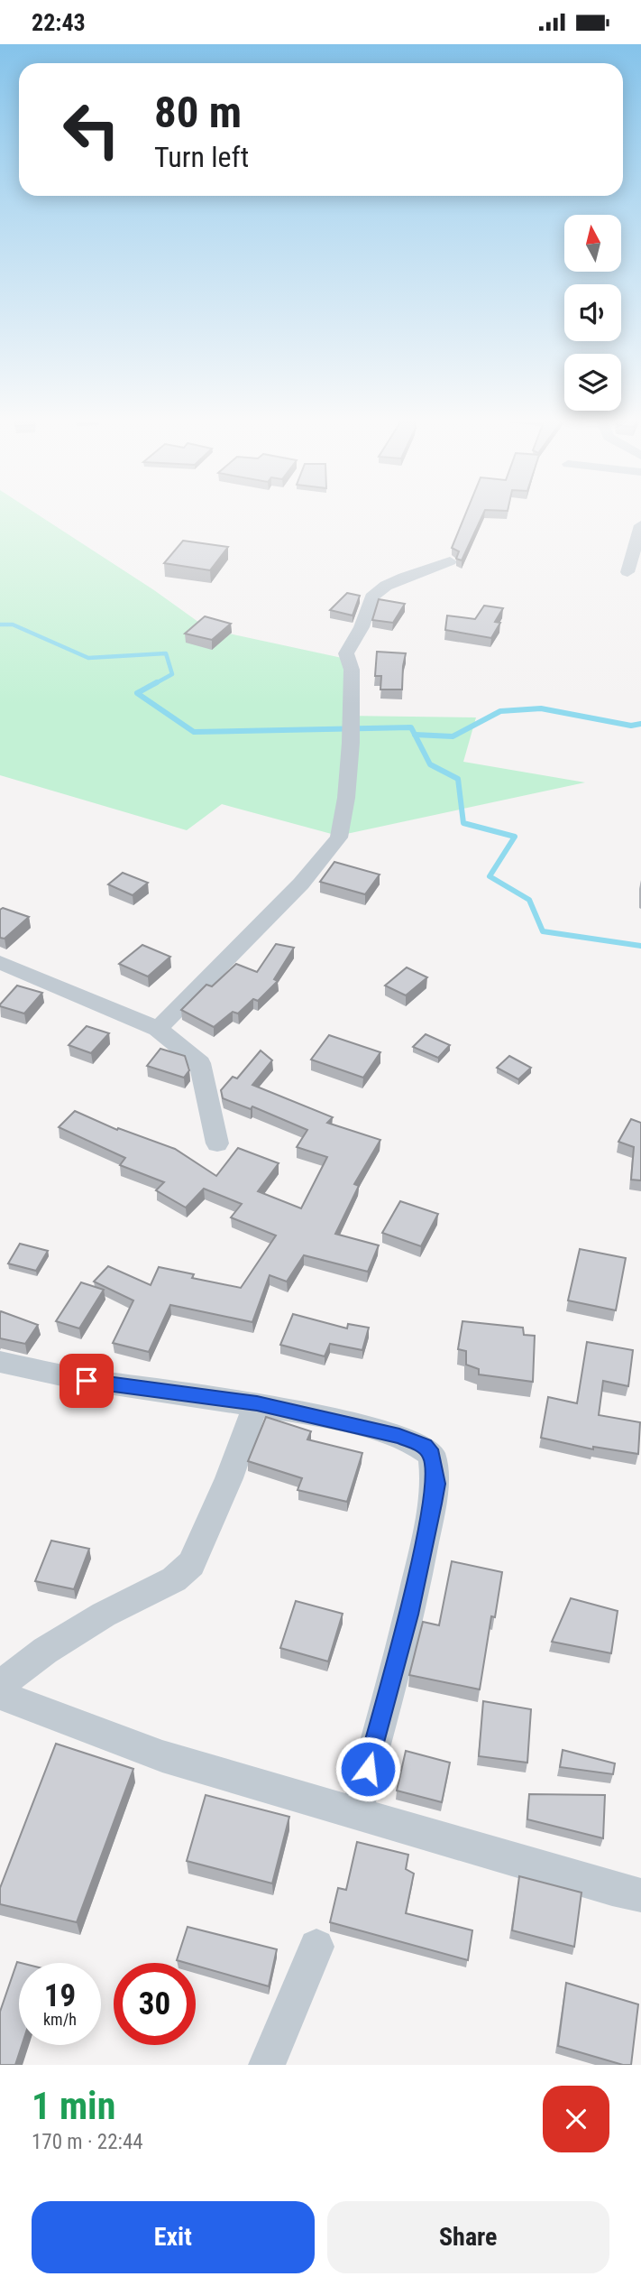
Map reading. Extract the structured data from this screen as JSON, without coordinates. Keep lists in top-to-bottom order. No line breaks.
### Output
{"north":"top","page":{"status":"22:43","turn":["80 m","Turn left"],"speed":"19 km/h","limit":"30","heading":["1 min","170 m · 22:44"],"buttons":["Exit","Share"]}}
